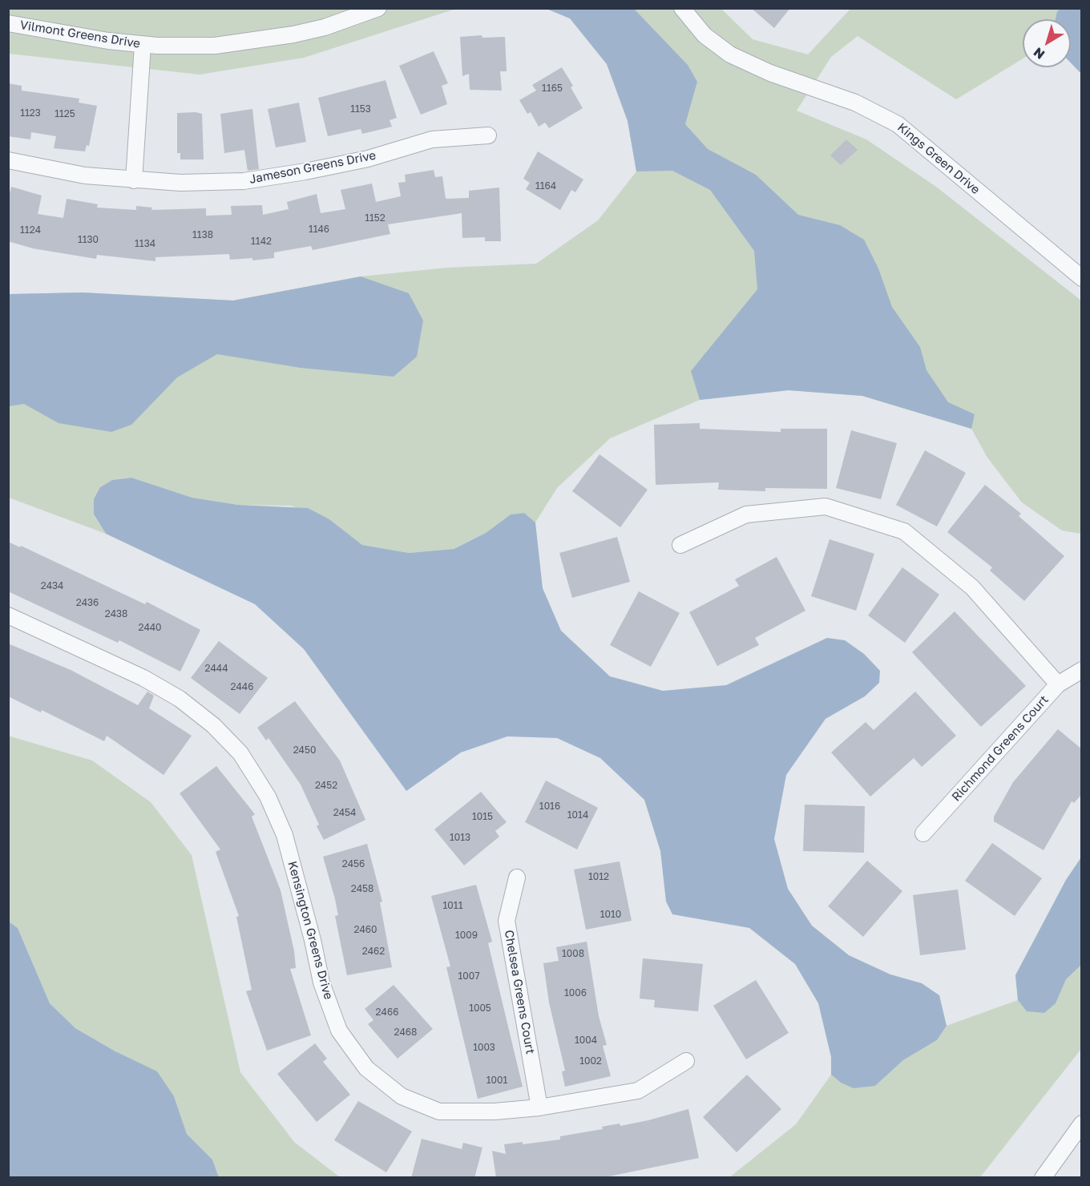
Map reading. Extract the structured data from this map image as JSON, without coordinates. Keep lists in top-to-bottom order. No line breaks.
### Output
{"streets":{"street":["Vilmont Greens Drive","Kings Green Drive","Jameson Greens Drive","Richmond Greens Court","Kensington Greens Drive","Chelsea Greens Court"]},"crossings":[["Kensington Greens Drive","Chelsea Greens Court"]],"house_numbers":["1165","1153","1123","1125","1164","1152","1146","1124","1138","1130","1142","1134","2434","2436","2438","2440","2444","2446","2450","2452","1016","2454","1014","1015","1013","2456","1012","2458","1011","1010","2460","1009","2462","1008","1007","1006","1005","2466","2468","1004","1003","1002","1001"],"north":"bottom left"}
